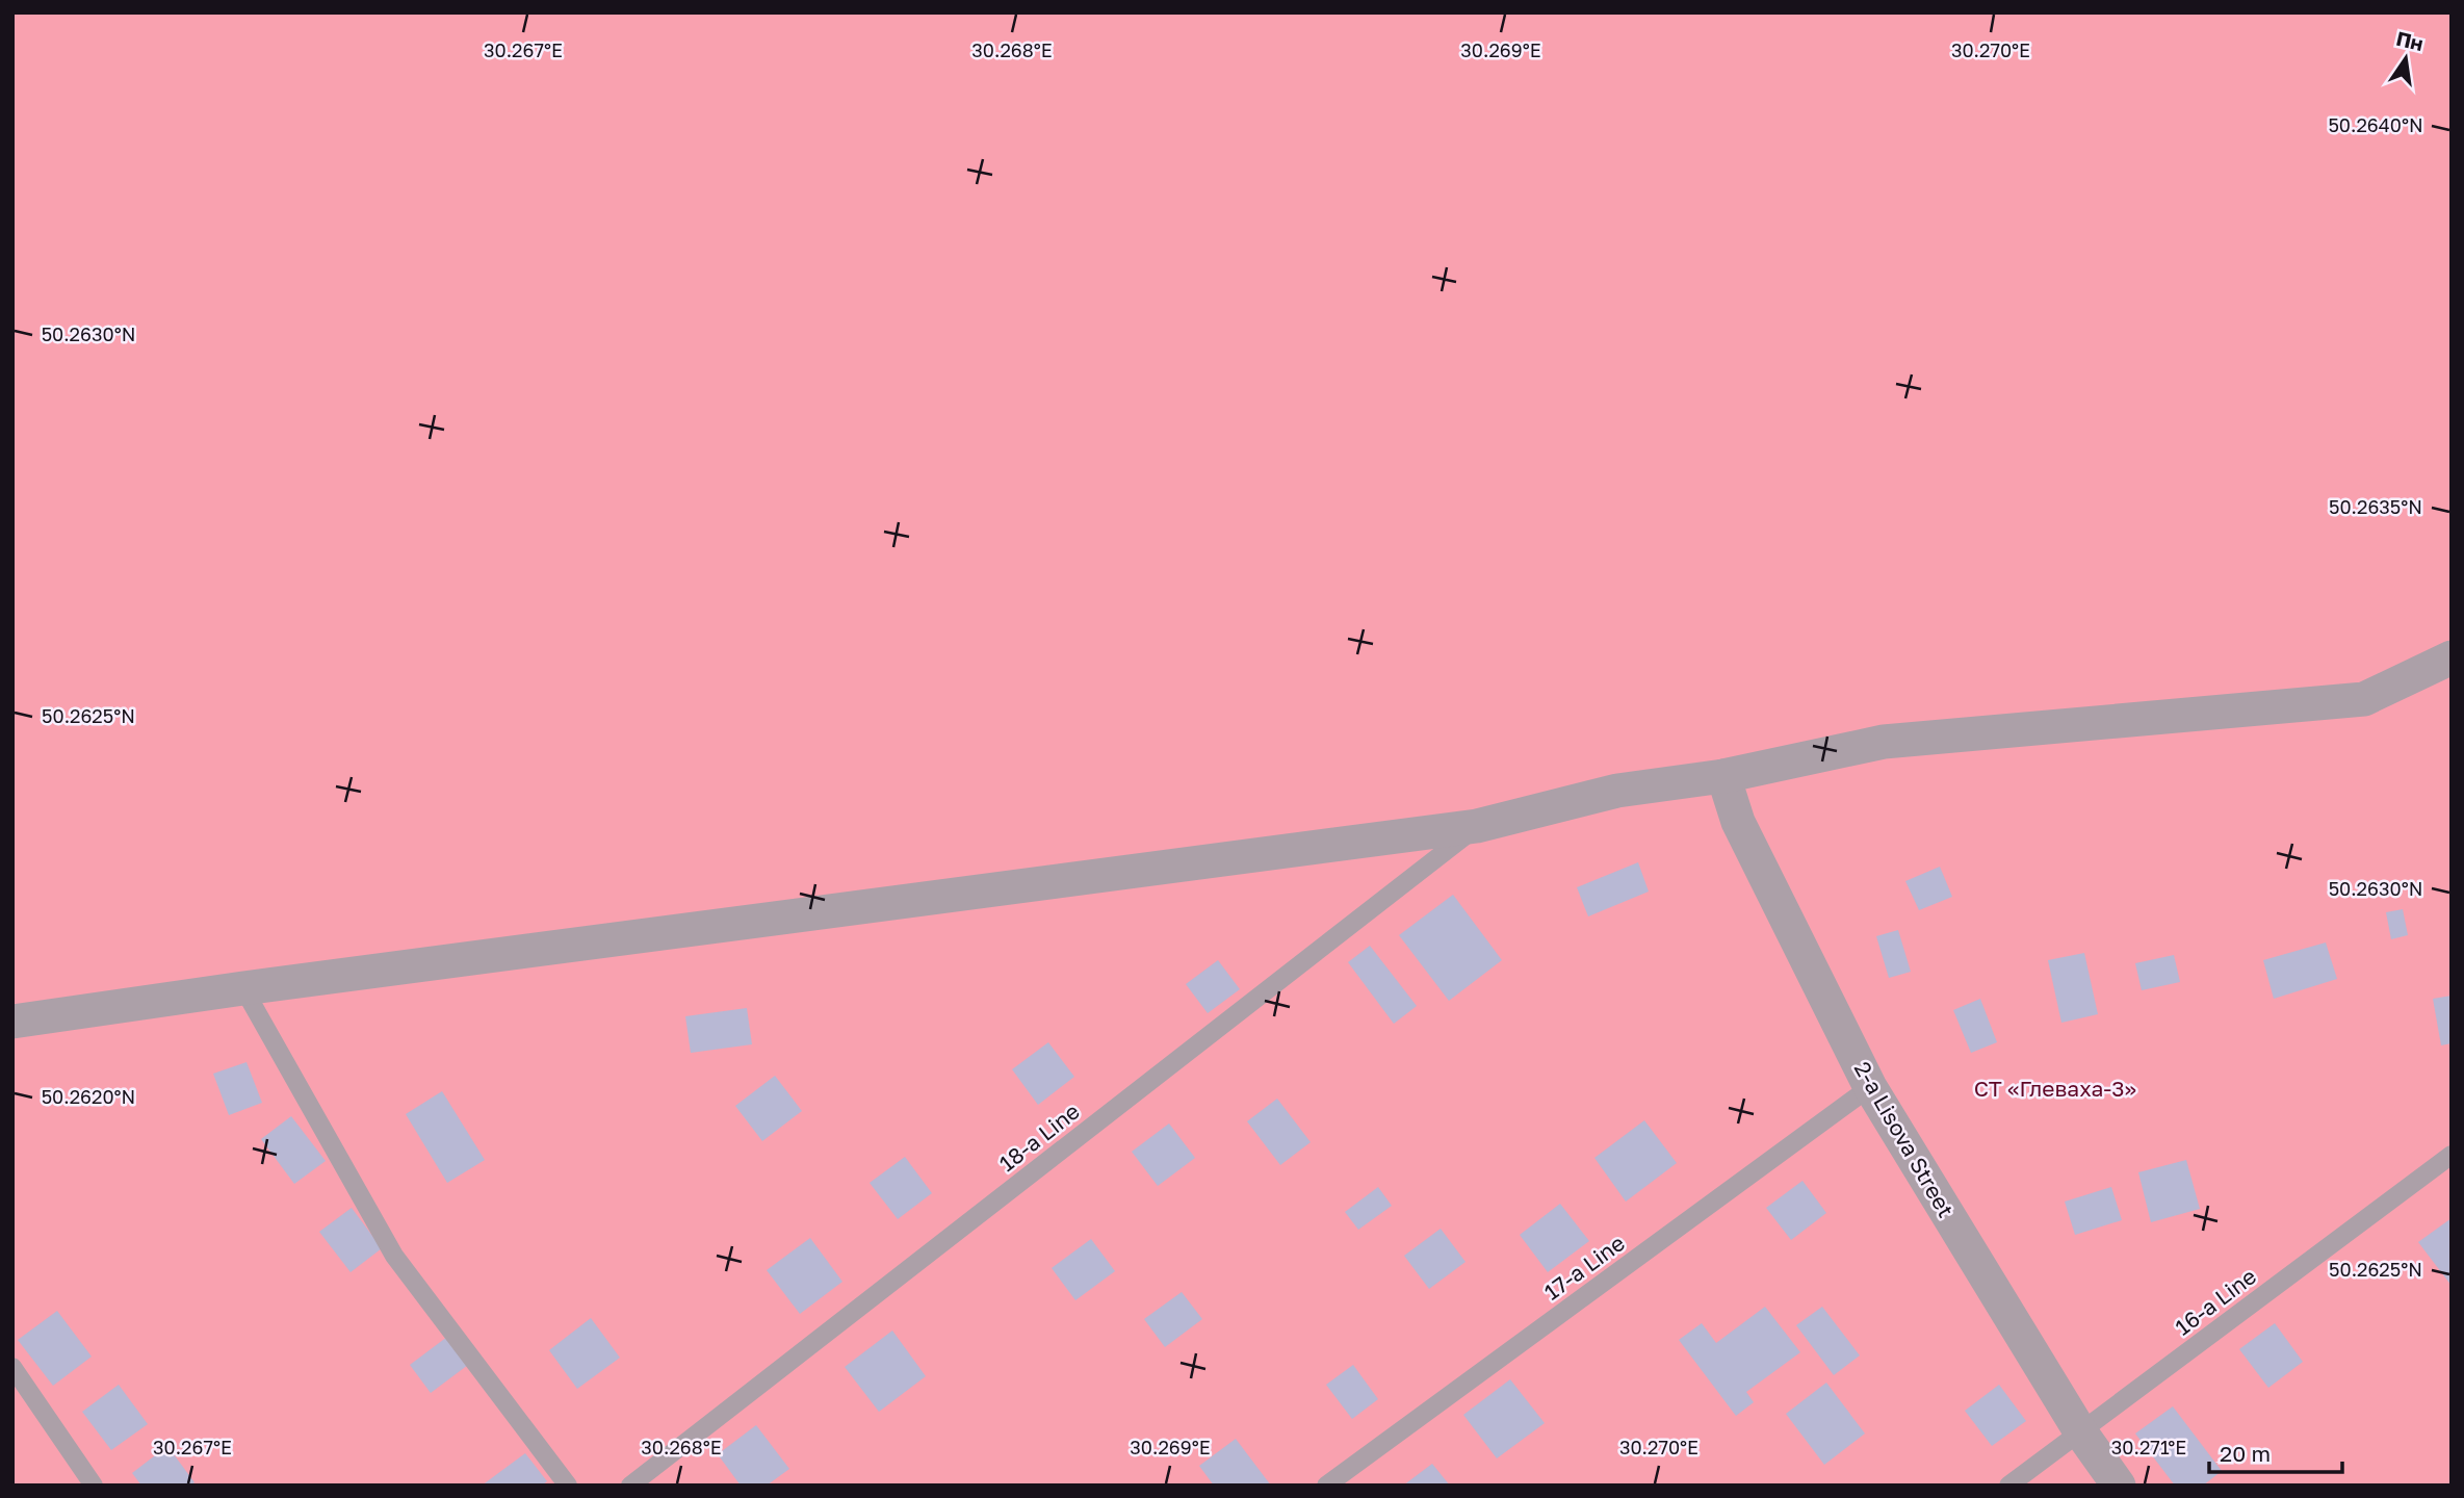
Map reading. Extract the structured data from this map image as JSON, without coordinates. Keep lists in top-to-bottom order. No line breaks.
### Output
{"streets":{"street":["2-a Lisova Street"],"lane":["18-a Line","17-a Line","16-a Line"]},"crossings":[["2-a Lisova Street","17-a Line"],["2-a Lisova Street","16-a Line"]],"parks":["СТ «Глеваха-3»"],"scale_bar":"20 m","north":"top","coordinates":["30.267°E","30.268°E","30.269°E","30.270°E","50.2640°N","50.2630°N","50.2635°N","50.2625°N","50.2620°N","30.271°E"]}
